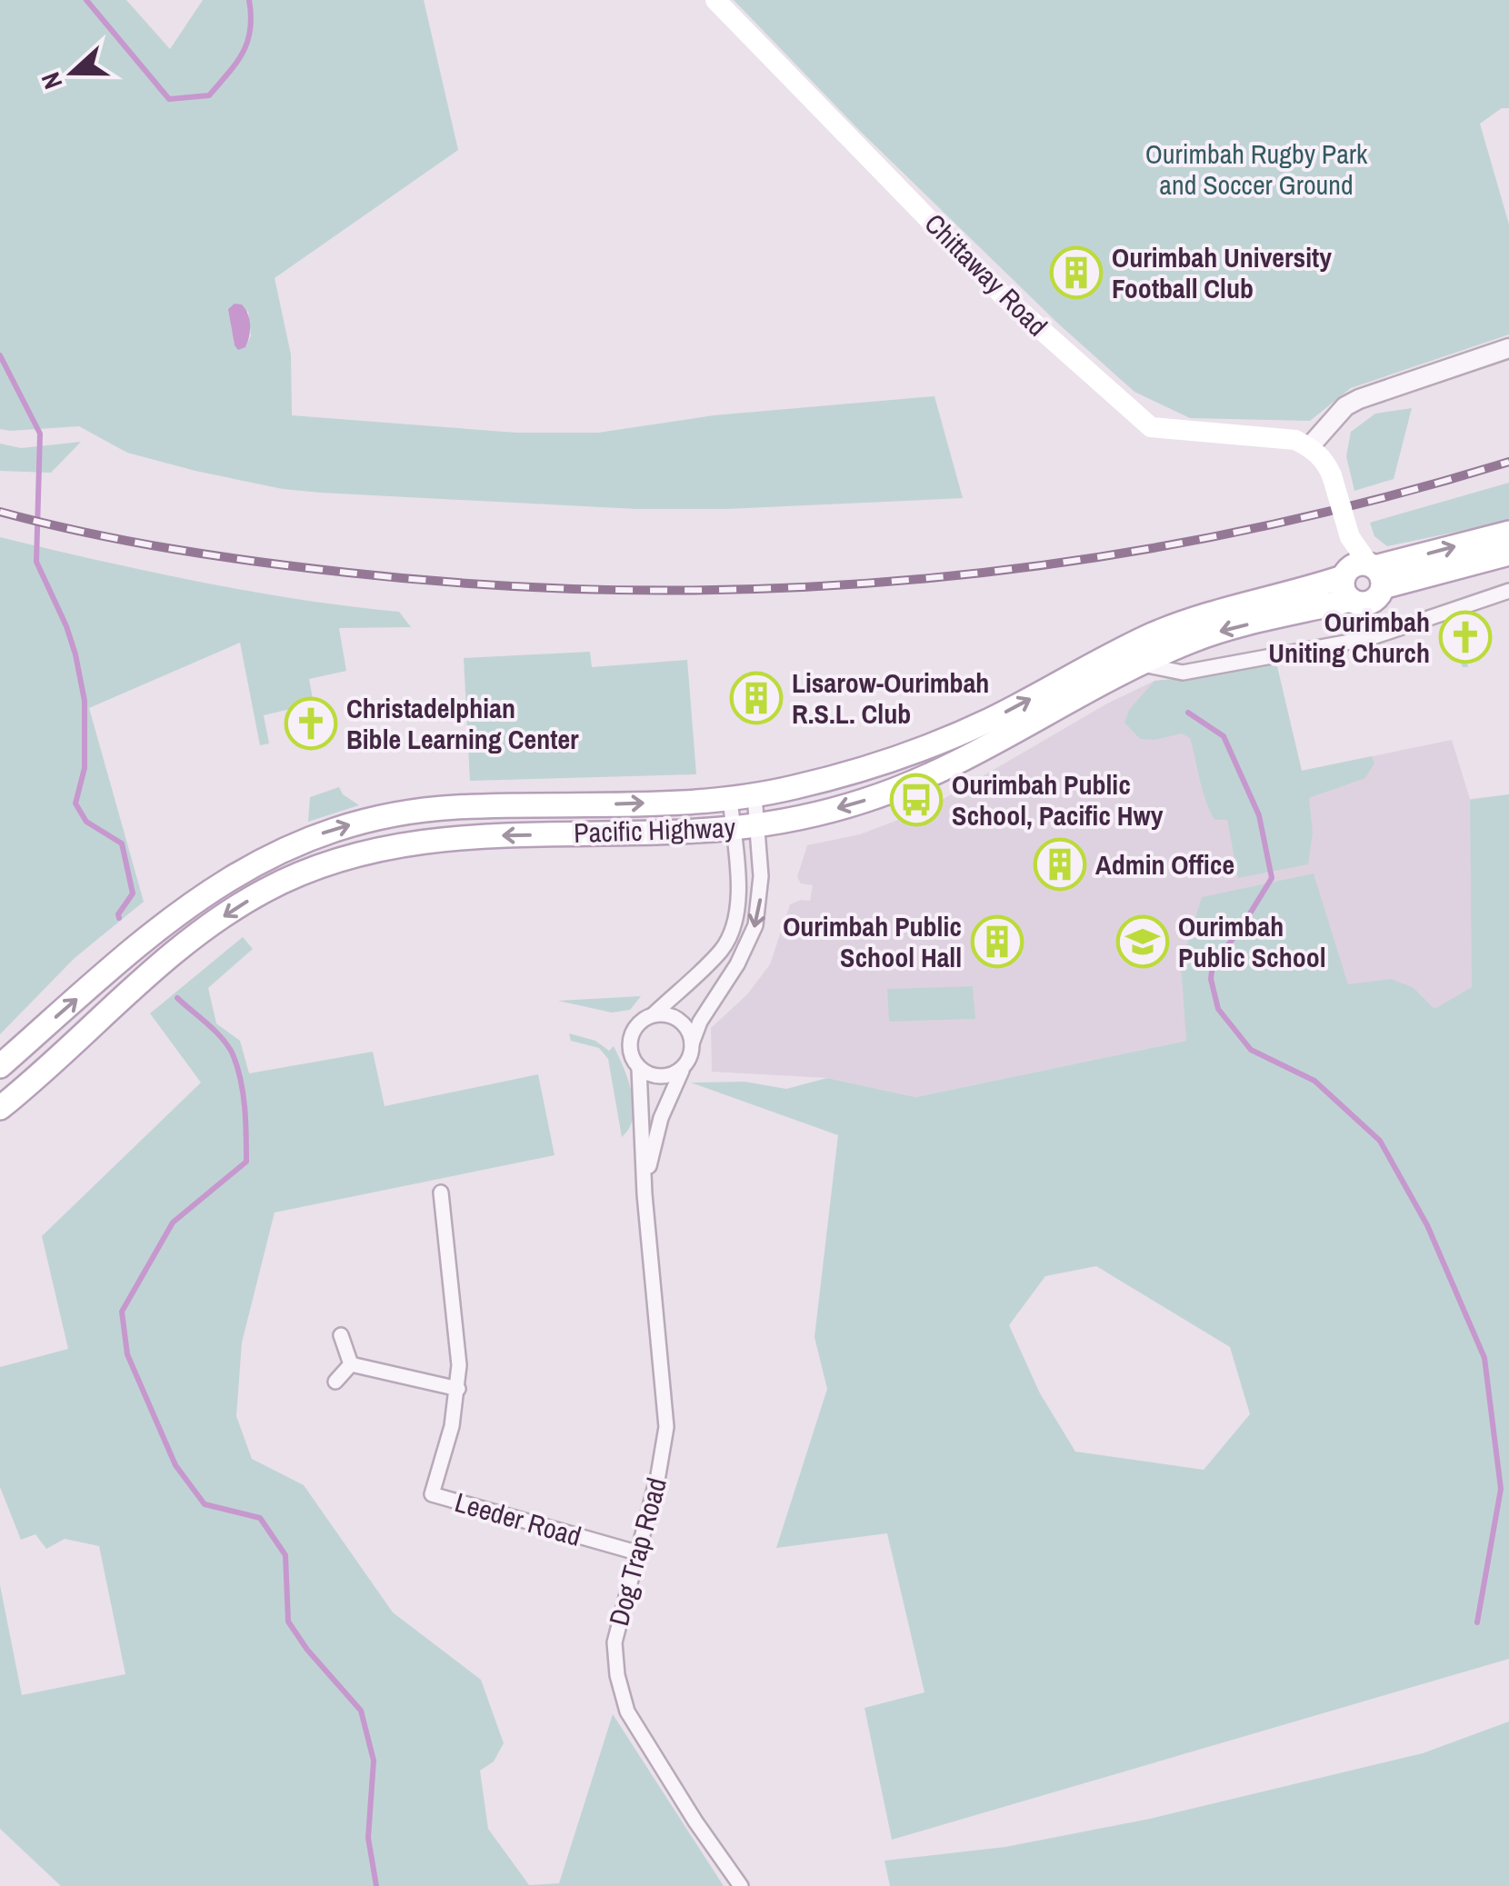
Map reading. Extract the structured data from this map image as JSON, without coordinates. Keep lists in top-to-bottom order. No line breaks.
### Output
{"streets":{"main road":["Chittaway Road","Pacific Highway"],"street":["Leeder Road","Dog Trap Road"]},"crossings":[["Leeder Road","Dog Trap Road"]],"parks":["Ourimbah Rugby Park and Soccer Ground"],"places":{"building":["Ourimbah University Football Club","Lisarow-Ourimbah R.S.L. Club","Admin Office","Ourimbah Public School Hall"],"church":["Ourimbah Uniting Church","Christadelphian Bible Learning Center"],"bus stop":["Ourimbah Public School, Pacific Hwy"],"school or university":["Ourimbah Public School"]},"north":"left"}
